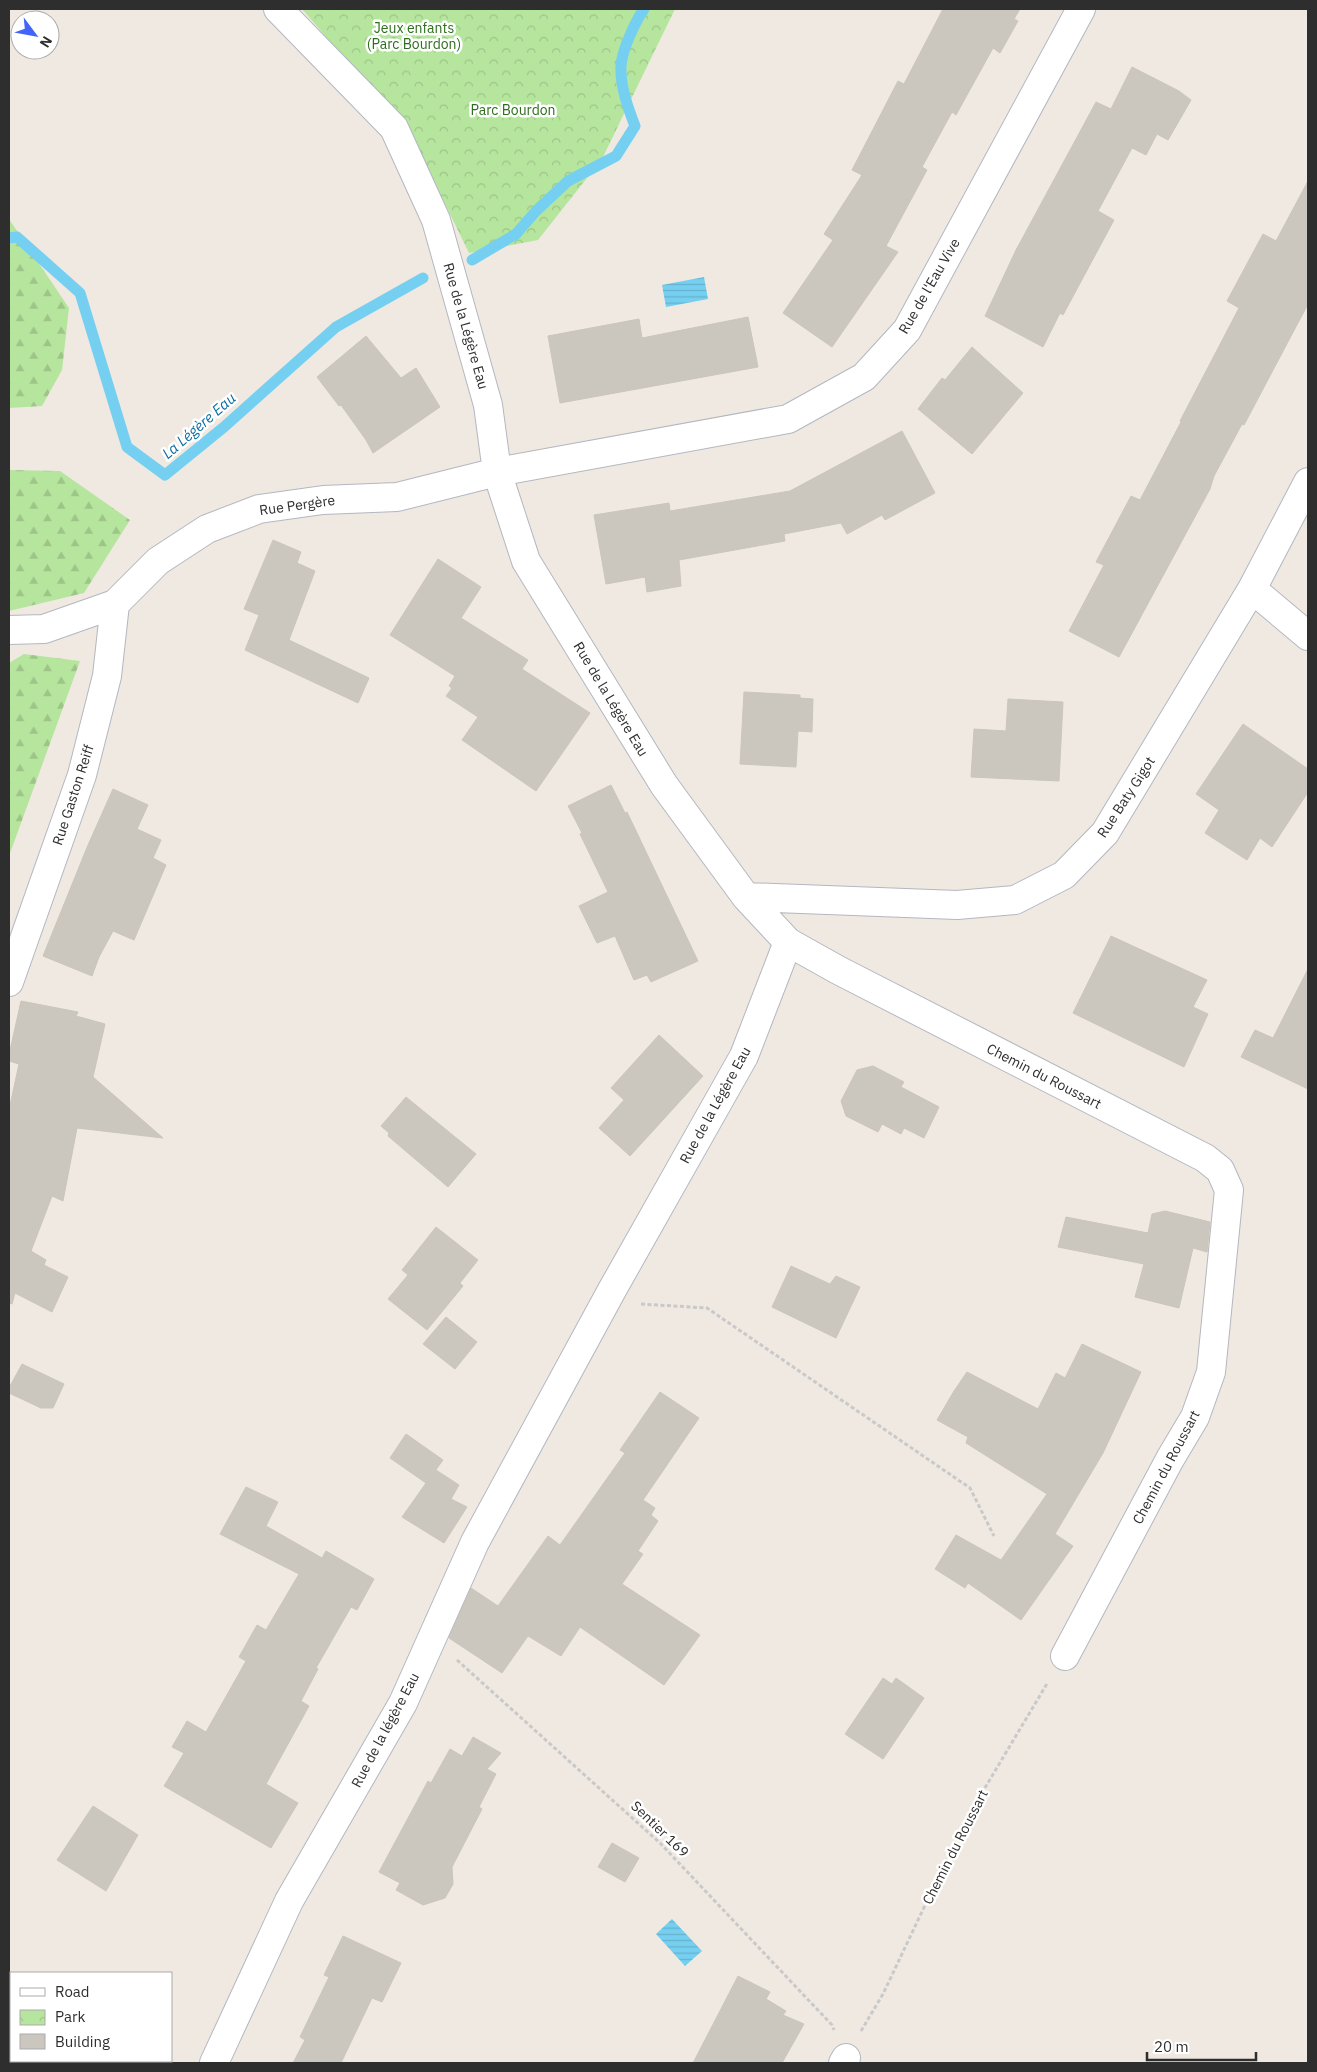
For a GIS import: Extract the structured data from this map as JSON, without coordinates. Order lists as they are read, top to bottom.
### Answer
{
  "streets": {
    "street": [
      "Rue de l'Eau Vive",
      "Rue de la Légère Eau",
      "Rue Pergère",
      "Rue Gaston Reiff",
      "Rue Baty Gigot",
      "Chemin du Roussart",
      "Rue de la légère Eau"
    ],
    "path": ["Sentier 169"]
  },
  "crossings": [
    ["Rue de l'Eau Vive", "Rue de la Légère Eau"],
    ["Rue de l'Eau Vive", "Rue Pergère"],
    ["Rue de la Légère Eau", "Rue Pergère"],
    ["Rue de la Légère Eau", "Rue Baty Gigot"],
    ["Rue de la Légère Eau", "Chemin du Roussart"],
    ["Rue de la Légère Eau", "Rue de la légère Eau"],
    ["Rue Pergère", "Rue Gaston Reiff"],
    ["Chemin du Roussart", "Sentier 169"],
    ["Rue de la légère Eau", "Sentier 169"]
  ],
  "water": ["La Légère Eau"],
  "parks": ["Jeux enfants (Parc Bourdon)", "Parc Bourdon"],
  "legend": ["Road", "Park", "Building"],
  "scale_bar": "20 m",
  "north": "bottom right"
}
